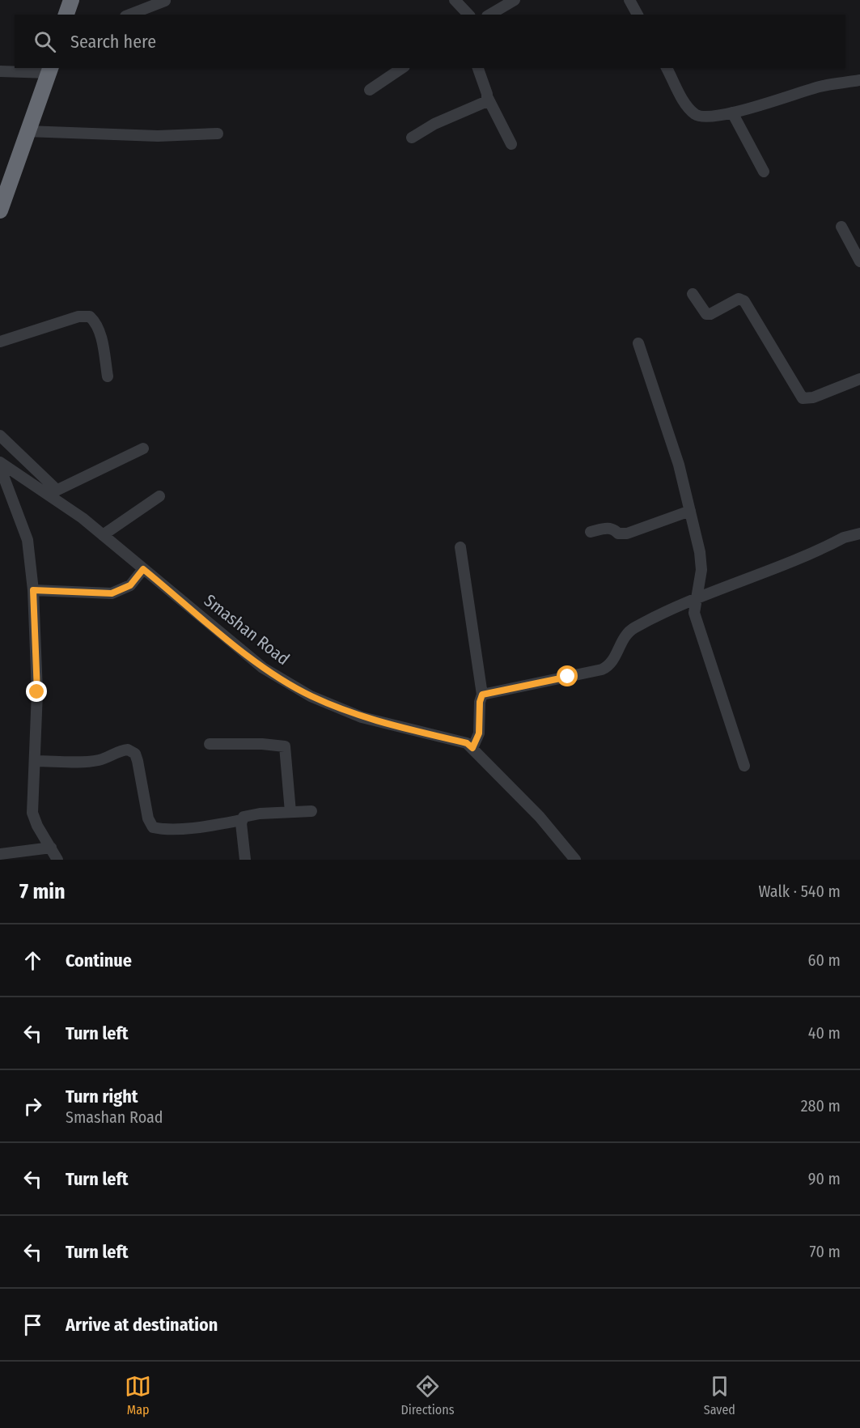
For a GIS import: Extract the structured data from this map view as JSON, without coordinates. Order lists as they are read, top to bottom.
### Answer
{
  "streets": {
    "street": ["Smashan Road"]
  },
  "page": {
    "search": "Search here",
    "heading": ["7 min", "Walk · 540 m"],
    "list": [
      ["Continue", "60 m"],
      ["Turn left", "40 m"],
      ["Turn right", "Smashan Road", "280 m"],
      ["Turn left", "90 m"],
      ["Turn left", "70 m"],
      "Arrive at destination"
    ],
    "nav": ["Map", "Directions", "Saved"]
  }
}
